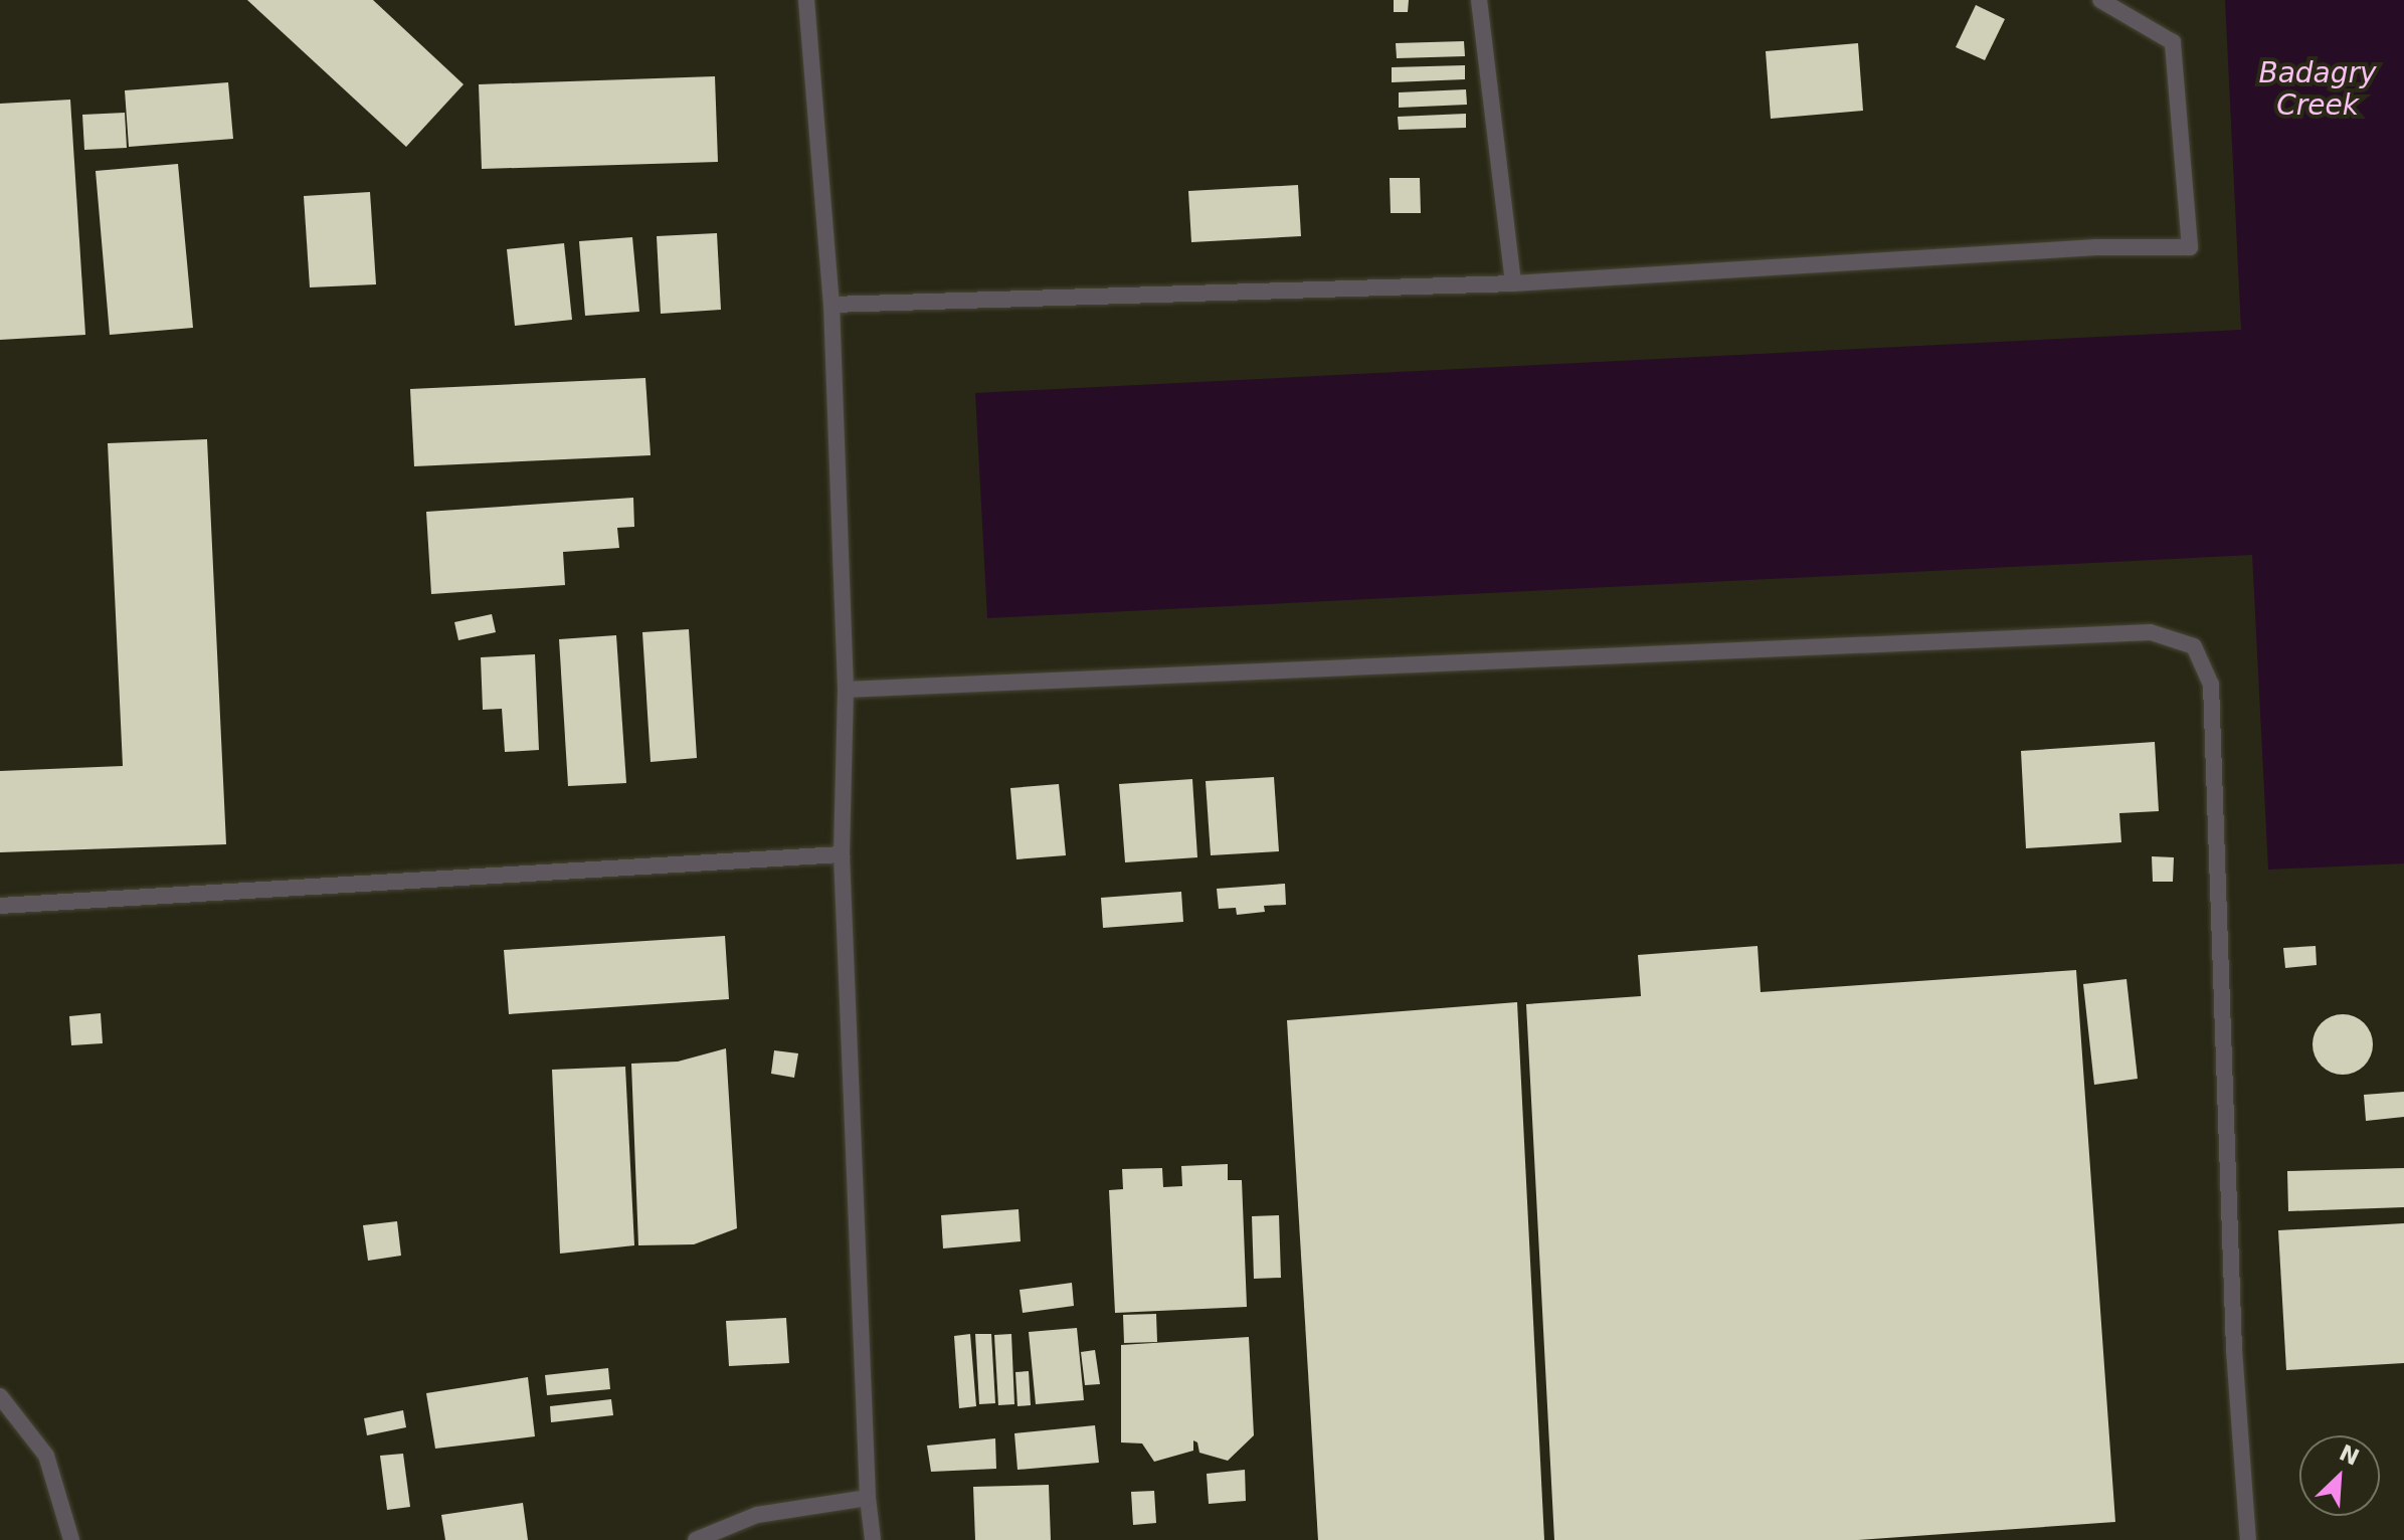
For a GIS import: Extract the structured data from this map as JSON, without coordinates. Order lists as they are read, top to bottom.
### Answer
{
  "water": ["Badagry Creek"],
  "north": "top right"
}
